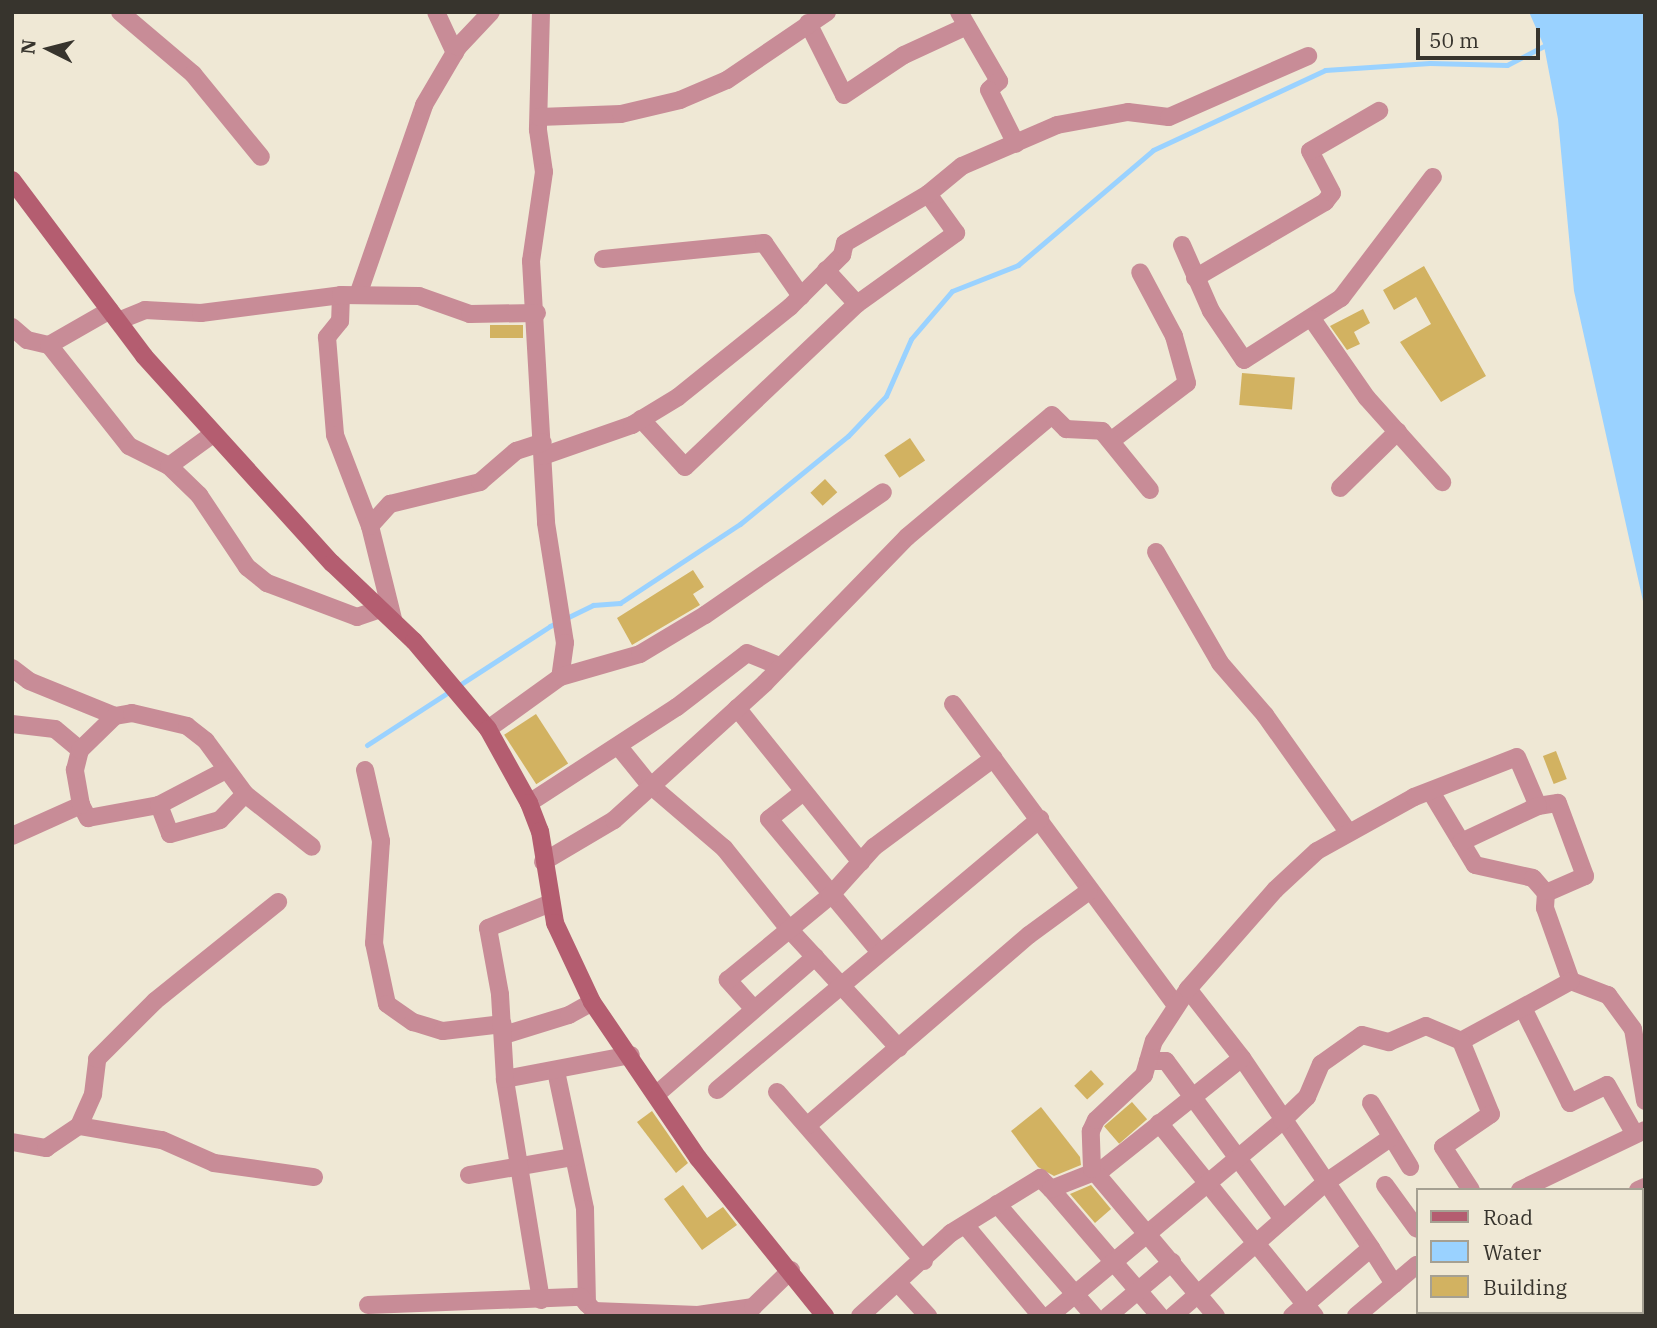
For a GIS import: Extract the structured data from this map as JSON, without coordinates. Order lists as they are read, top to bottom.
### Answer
{
  "legend": ["Road", "Water", "Building"],
  "scale_bar": "50 m",
  "north": "left"
}
